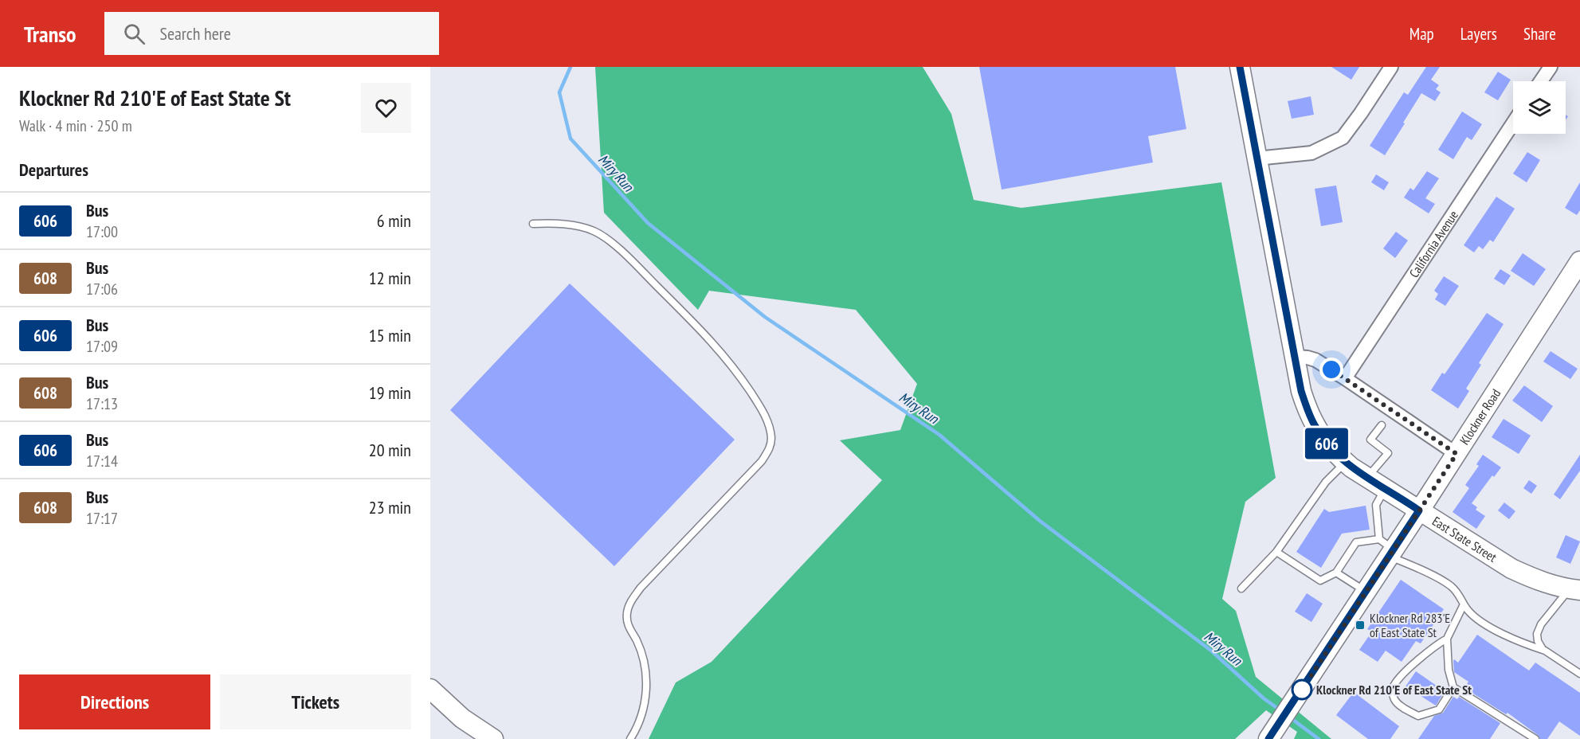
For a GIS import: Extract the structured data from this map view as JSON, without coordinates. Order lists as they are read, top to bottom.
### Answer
{
  "streets": {
    "street": ["California Avenue", "Klockner Road", "East State Street"]
  },
  "crossings": [
    ["Klockner Road", "East State Street"]
  ],
  "water": ["Miry Run"],
  "places": {
    "transit": ["Klockner Rd 283'E of East State St"],
    "other": ["Klockner Rd 210'E of East State St"]
  },
  "lines": ["bus line 606"],
  "page": {
    "header": "Transo",
    "search": "Search here",
    "nav": ["Map", "Layers", "Share"],
    "heading": [
      ["Klockner Rd 210'E of East State St", "Walk · 4 min · 250 m"],
      "Departures"
    ],
    "on_map": "606",
    "list": [
      {
        "mark": "606",
        "name": "Bus",
        "note": "17:00",
        "value": "6 min"
      },
      {
        "mark": "608",
        "name": "Bus",
        "note": "17:06",
        "value": "12 min"
      },
      {
        "mark": "606",
        "name": "Bus",
        "note": "17:09",
        "value": "15 min"
      },
      {
        "mark": "608",
        "name": "Bus",
        "note": "17:13",
        "value": "19 min"
      },
      {
        "mark": "606",
        "name": "Bus",
        "note": "17:14",
        "value": "20 min"
      },
      {
        "mark": "608",
        "name": "Bus",
        "note": "17:17",
        "value": "23 min"
      }
    ],
    "buttons": ["Directions", "Tickets"]
  }
}
